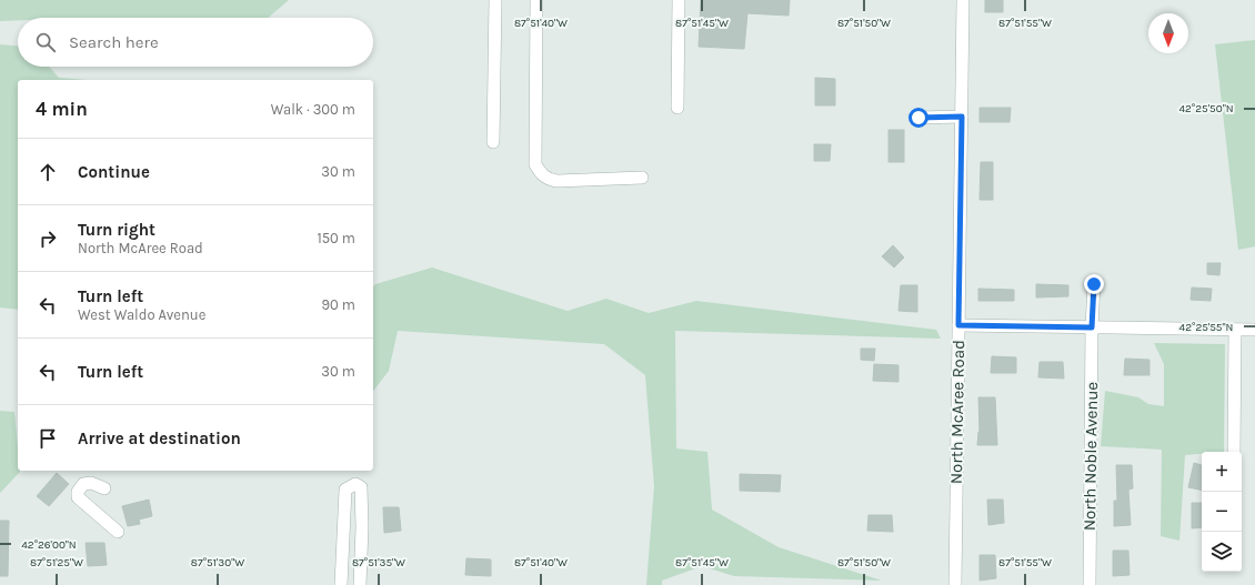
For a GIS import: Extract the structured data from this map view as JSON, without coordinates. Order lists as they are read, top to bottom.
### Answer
{
  "streets": {
    "street": ["North McAree Road", "North Noble Avenue"]
  },
  "north": "bottom",
  "page": {
    "search": "Search here",
    "heading": ["4 min", "Walk · 300 m"],
    "list": [
      ["Continue", "30 m"],
      ["Turn right", "North McAree Road", "150 m"],
      ["Turn left", "West Waldo Avenue", "90 m"],
      ["Turn left", "30 m"],
      "Arrive at destination"
    ],
    "map_buttons": ["+", "−"]
  },
  "coordinates": [
    "87°51'40\"W",
    "87°51'45\"W",
    "87°51'50\"W",
    "87°51'55\"W",
    "42°25'50\"N",
    "42°25'55\"N",
    "42°26'00\"N",
    "87°51'25\"W",
    "87°51'30\"W",
    "87°51'35\"W"
  ]
}
